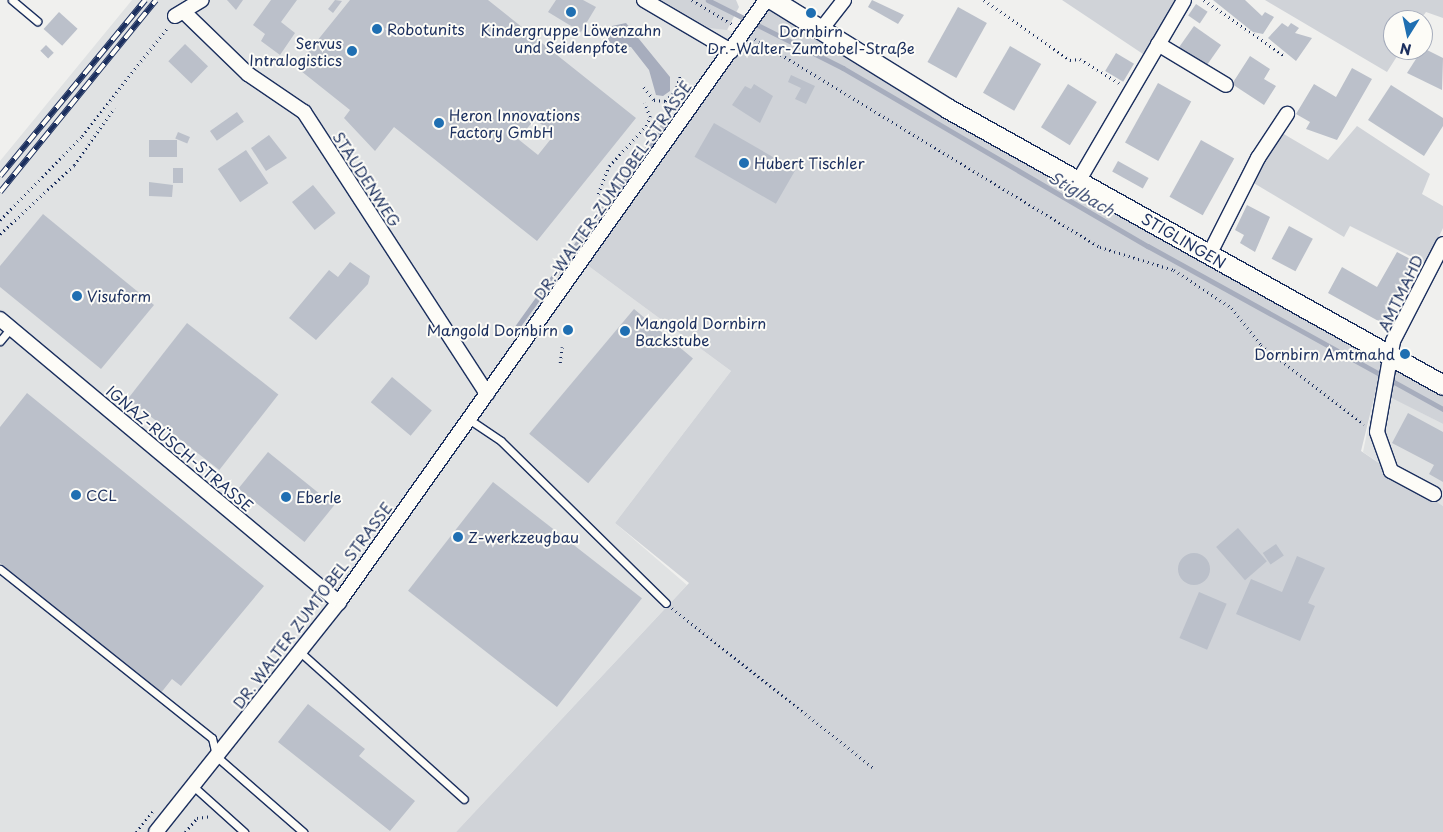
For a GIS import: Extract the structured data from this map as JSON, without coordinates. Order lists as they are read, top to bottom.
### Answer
{
  "streets": {
    "main road": ["STIGLINGEN"],
    "street": [
      "STAUDENWEG",
      "DR.-WALTER-ZUMTOBEL-STRASSE",
      "AMTMAHD",
      "IGNAZ-RÜSCH-STRASSE",
      "DR. WALTER ZUMTOBEL STRASSE"
    ]
  },
  "crossings": [
    ["STAUDENWEG", "DR.-WALTER-ZUMTOBEL-STRASSE"],
    ["STAUDENWEG", "DR. WALTER ZUMTOBEL STRASSE"],
    ["DR.-WALTER-ZUMTOBEL-STRASSE", "DR. WALTER ZUMTOBEL STRASSE"],
    ["STIGLINGEN", "AMTMAHD"],
    ["IGNAZ-RÜSCH-STRASSE", "DR. WALTER ZUMTOBEL STRASSE"]
  ],
  "water": ["Stiglbach"],
  "places": [
    "Kindergruppe Löwenzahn und Seidenpfote",
    "Dornbirn Dr.-Walter-Zumtobel-Straße",
    "Robotunits",
    "Servus Intralogistics",
    "Heron Innovations Factory GmbH",
    "Hubert Tischler",
    "Visuform",
    "Mangold Dornbirn",
    "Mangold Dornbirn Backstube",
    "Dornbirn Amtmahd",
    "CCL",
    "Eberle",
    "Z-werkzeugbau"
  ],
  "north": "bottom"
}
